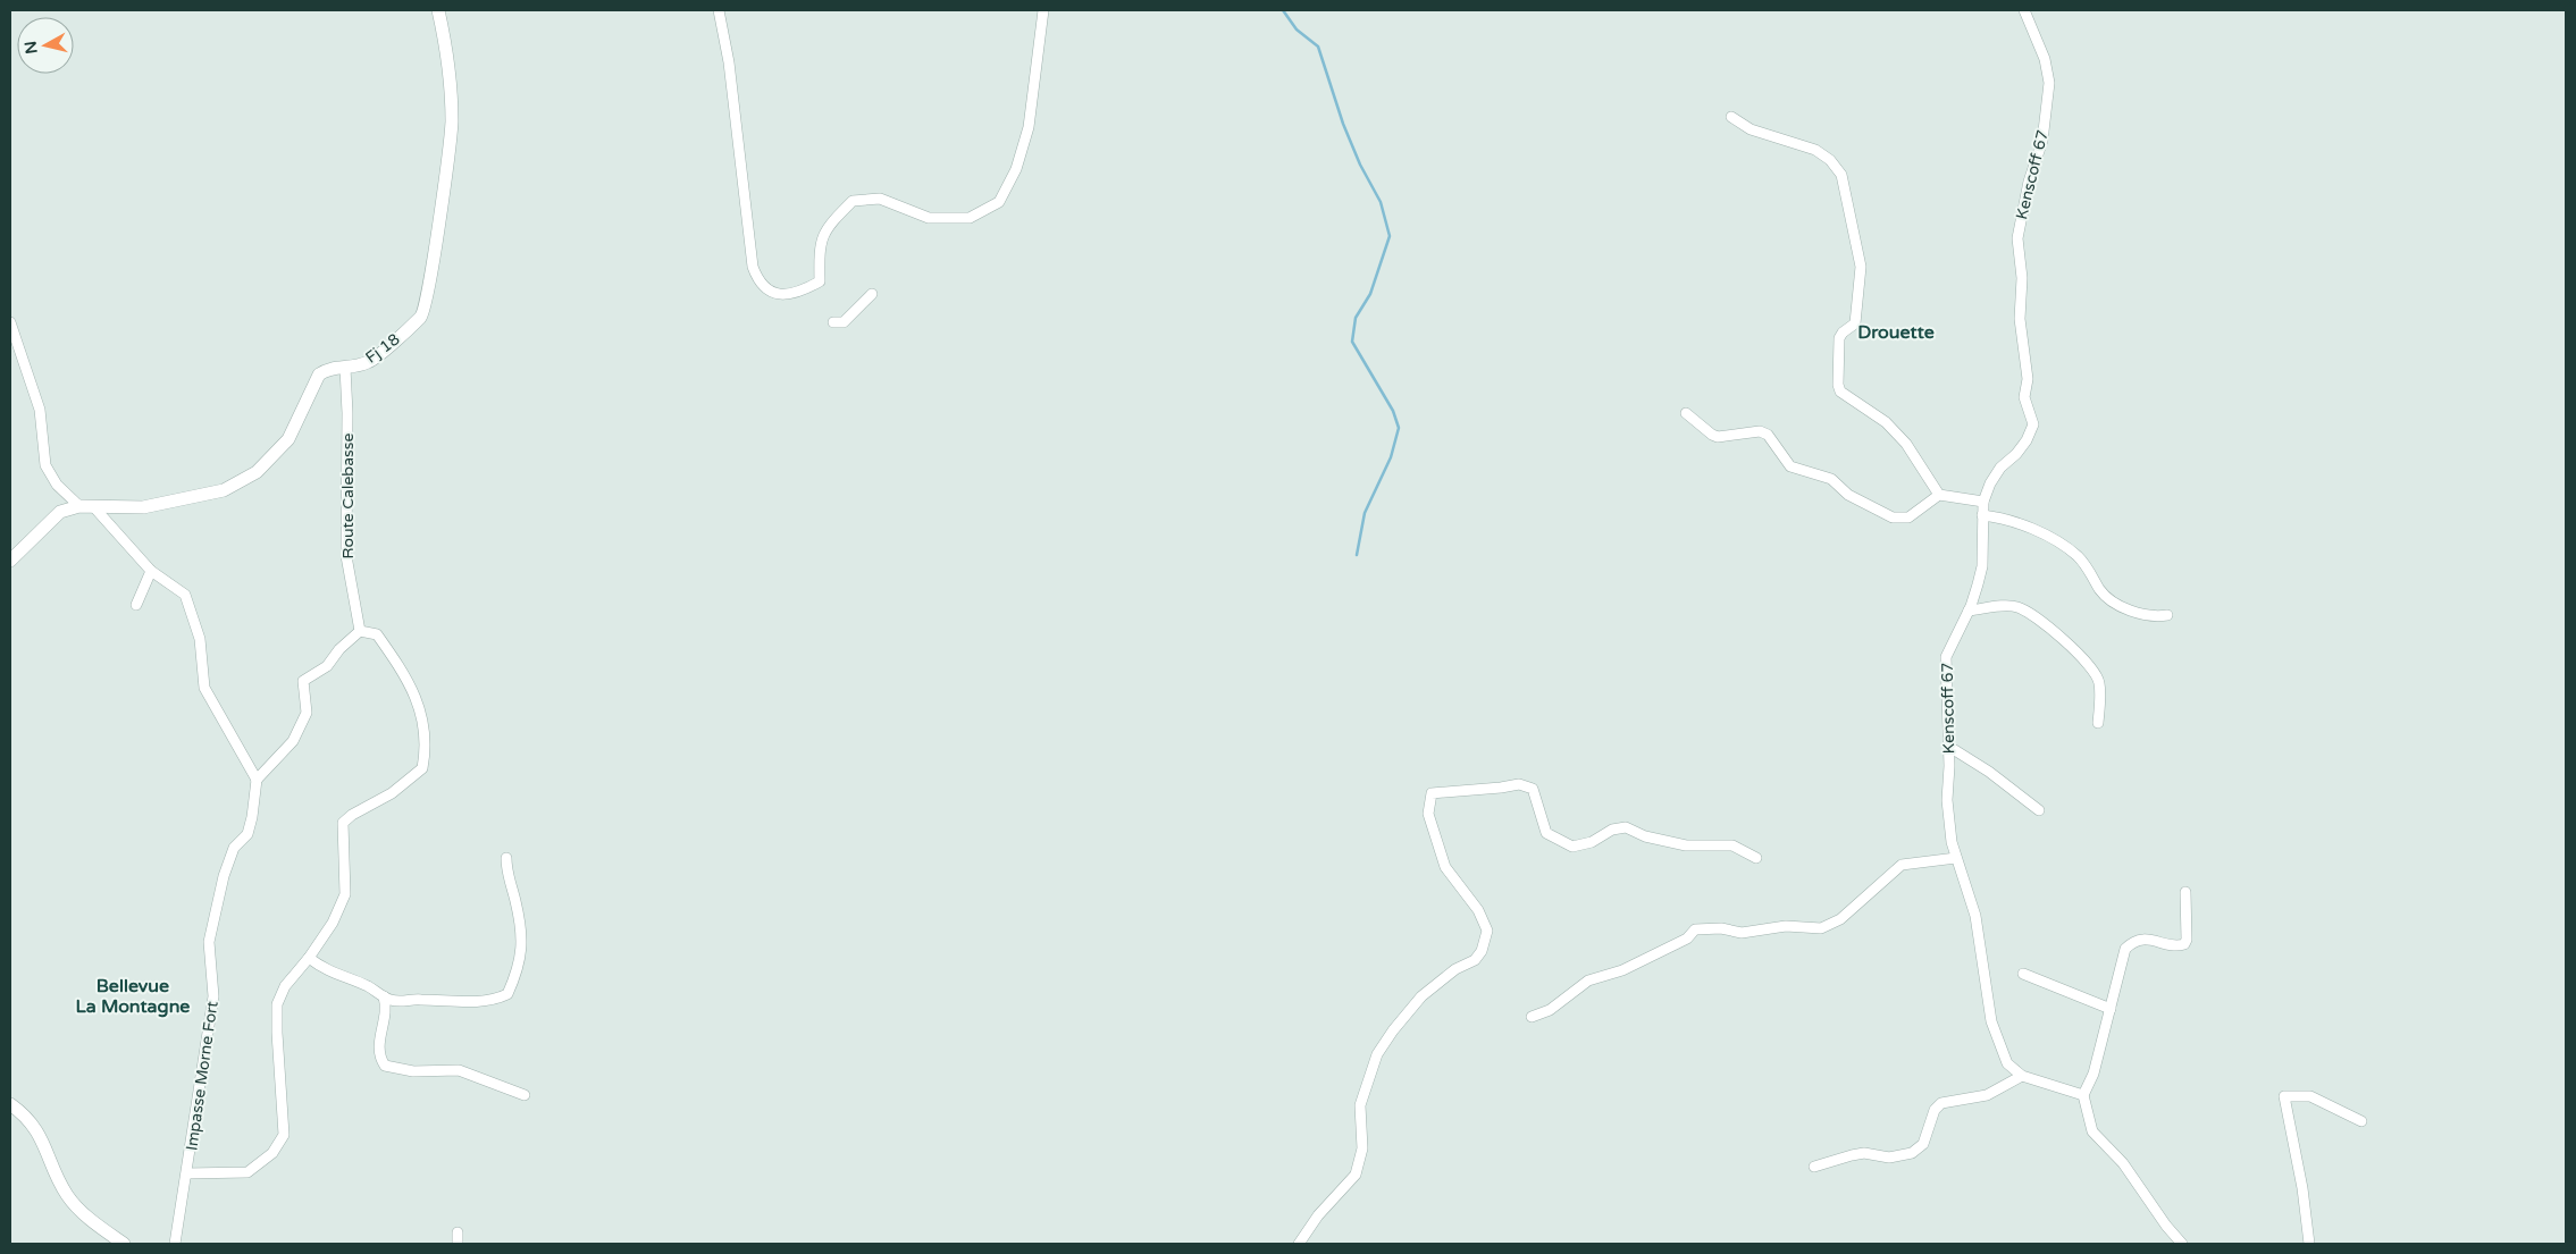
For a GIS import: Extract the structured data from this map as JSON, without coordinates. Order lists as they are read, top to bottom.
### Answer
{
  "streets": {
    "street": [
      "Kenscoff 67",
      "Fj 18",
      "Route Calebasse",
      "Impasse Morne Fort"
    ]
  },
  "crossings": [
    ["Fj 18", "Route Calebasse"]
  ],
  "districts": ["Drouette", "Bellevue La Montagne"],
  "north": "left"
}
